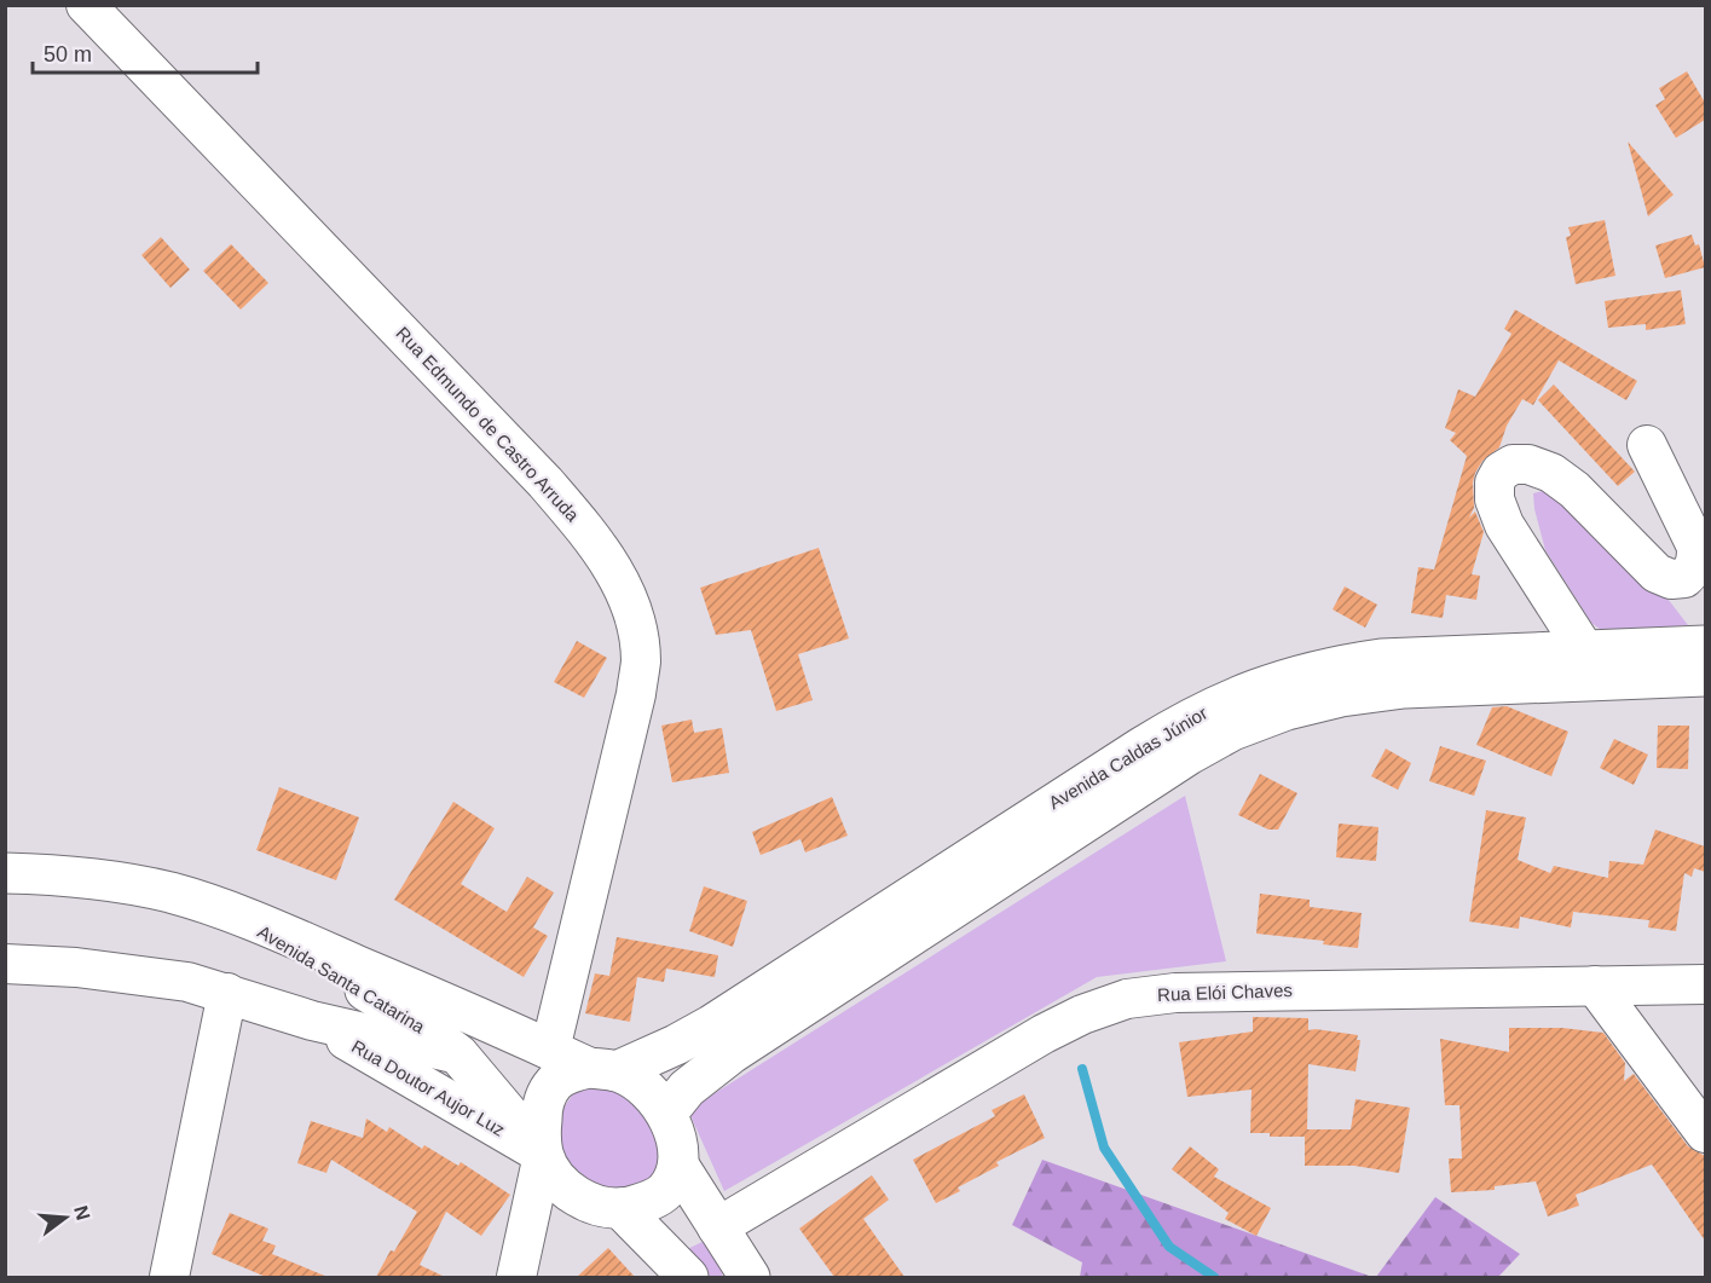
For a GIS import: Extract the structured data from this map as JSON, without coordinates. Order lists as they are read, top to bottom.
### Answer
{
  "streets": {
    "main road": ["Avenida Caldas Júnior", "Avenida Santa Catarina"],
    "street": ["Rua Edmundo de Castro Arruda", "Rua Elói Chaves", "Rua Doutor Aujor Luz"]
  },
  "crossings": [
    ["Rua Edmundo de Castro Arruda", "Avenida Caldas Júnior"],
    ["Rua Edmundo de Castro Arruda", "Avenida Santa Catarina"],
    ["Rua Edmundo de Castro Arruda", "Rua Doutor Aujor Luz"],
    ["Avenida Caldas Júnior", "Avenida Santa Catarina"],
    ["Avenida Caldas Júnior", "Rua Doutor Aujor Luz"],
    ["Avenida Santa Catarina", "Rua Doutor Aujor Luz"]
  ],
  "scale_bar": "50 m",
  "north": "right"
}
